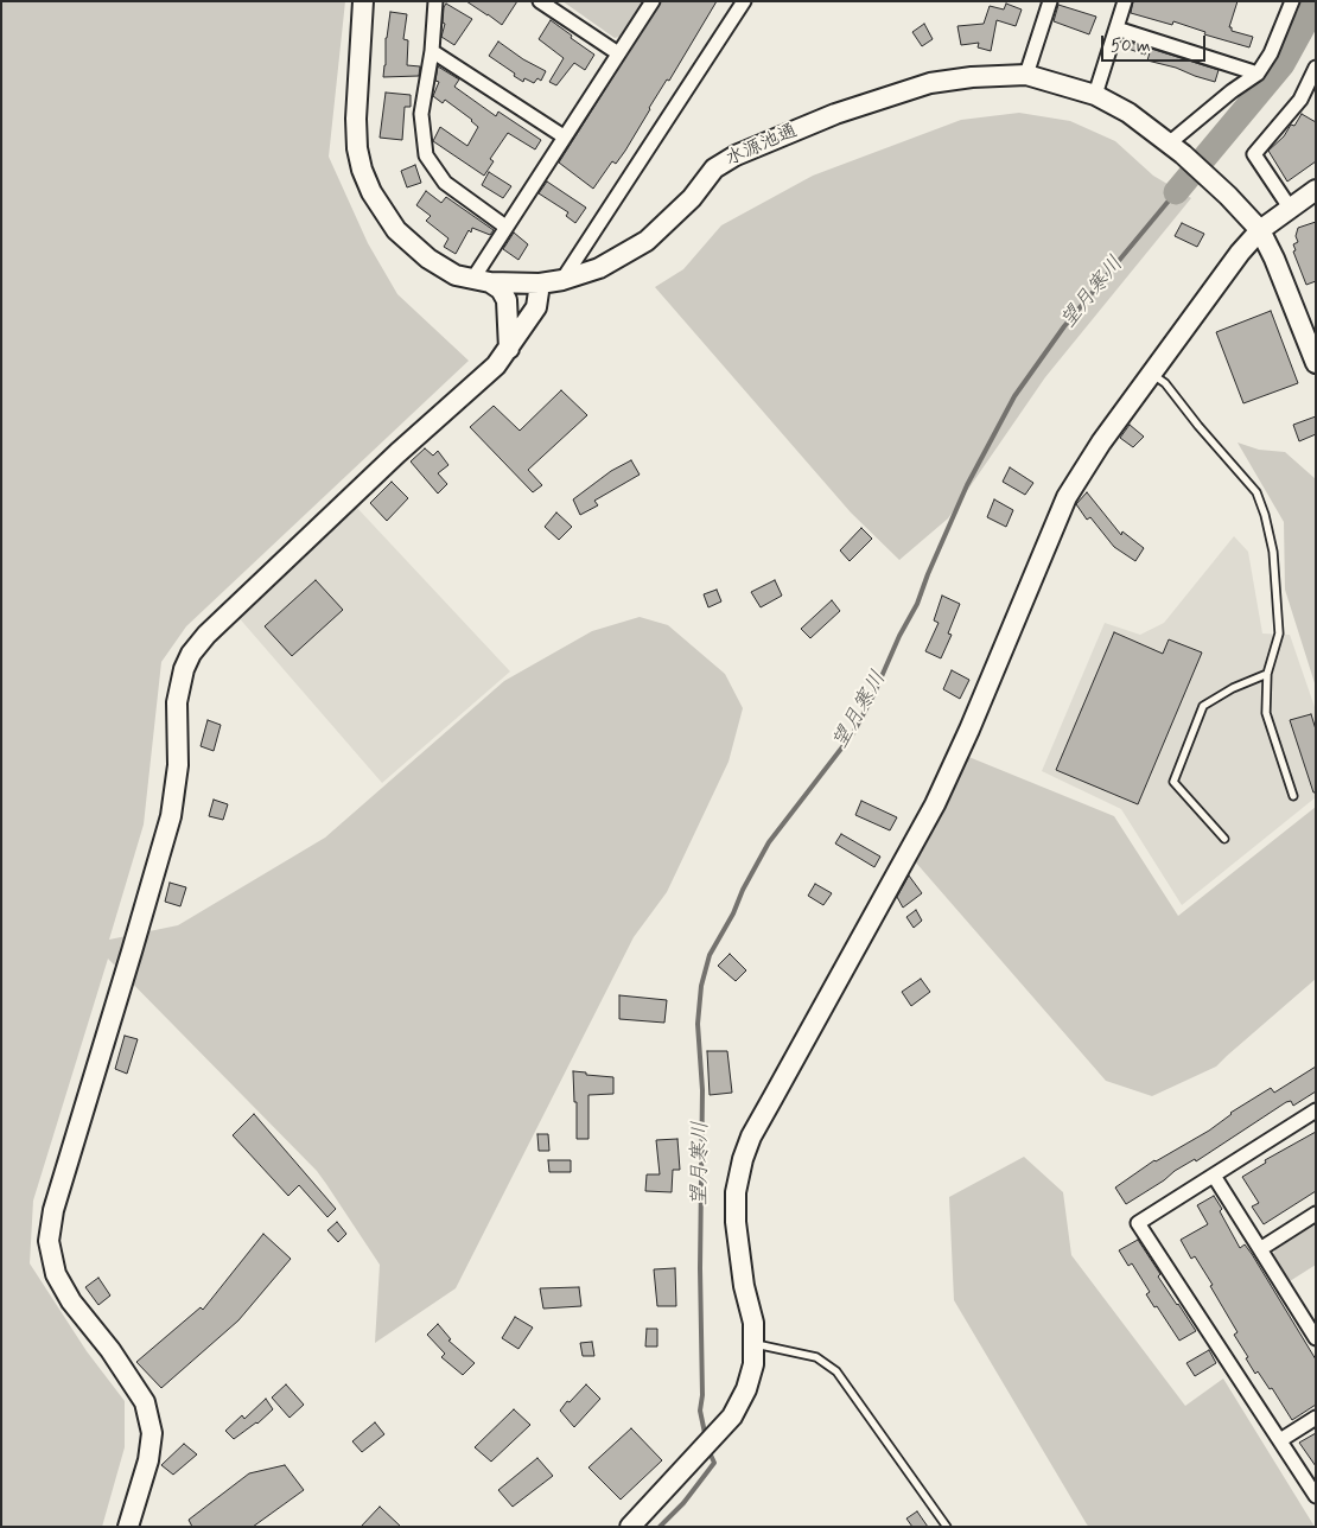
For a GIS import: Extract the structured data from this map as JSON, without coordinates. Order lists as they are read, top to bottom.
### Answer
{
  "streets": {
    "street": ["水源池通"]
  },
  "water": ["望月寒川"],
  "scale_bar": "50 m"
}
